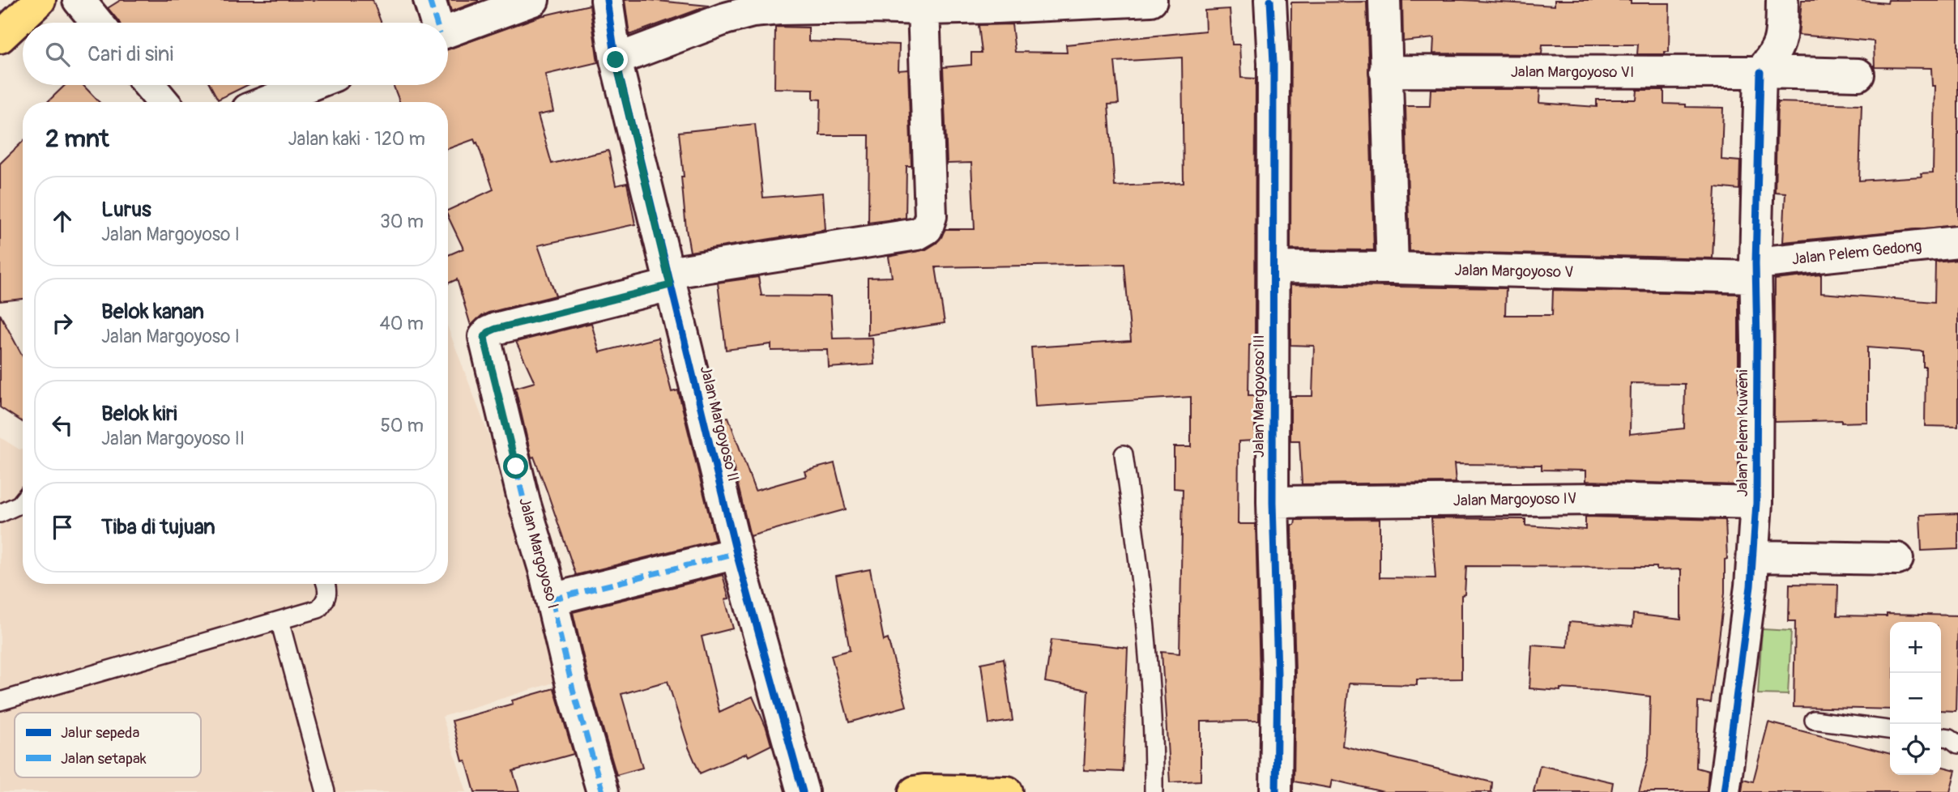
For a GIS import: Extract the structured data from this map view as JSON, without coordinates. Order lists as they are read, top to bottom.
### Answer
{
  "streets": {
    "street": [
      "Jalan Margoyoso VI",
      "Jalan Pelem Gedong",
      "Jalan Margoyoso V",
      "Jalan Margoyoso III",
      "Jalan Margoyoso II",
      "Jalan Pelem Kuweni",
      "Jalan Margoyoso IV",
      "Jalan Margoyoso I"
    ]
  },
  "crossings": [
    ["Jalan Margoyoso VI", "Jalan Pelem Kuweni"],
    ["Jalan Pelem Gedong", "Jalan Margoyoso V"],
    ["Jalan Pelem Gedong", "Jalan Pelem Kuweni"],
    ["Jalan Margoyoso V", "Jalan Margoyoso III"],
    ["Jalan Margoyoso V", "Jalan Pelem Kuweni"],
    ["Jalan Margoyoso III", "Jalan Margoyoso IV"],
    ["Jalan Margoyoso II", "Jalan Margoyoso I"],
    ["Jalan Pelem Kuweni", "Jalan Margoyoso IV"]
  ],
  "legend": ["Jalur sepeda", "Jalan setapak"],
  "page": {
    "search": "Cari di sini",
    "heading": ["2 mnt", "Jalan kaki · 120 m"],
    "list": [
      ["Lurus", "Jalan Margoyoso I", "30 m"],
      ["Belok kanan", "Jalan Margoyoso I", "40 m"],
      ["Belok kiri", "Jalan Margoyoso II", "50 m"],
      "Tiba di tujuan"
    ],
    "map_buttons": ["+", "−"]
  }
}
